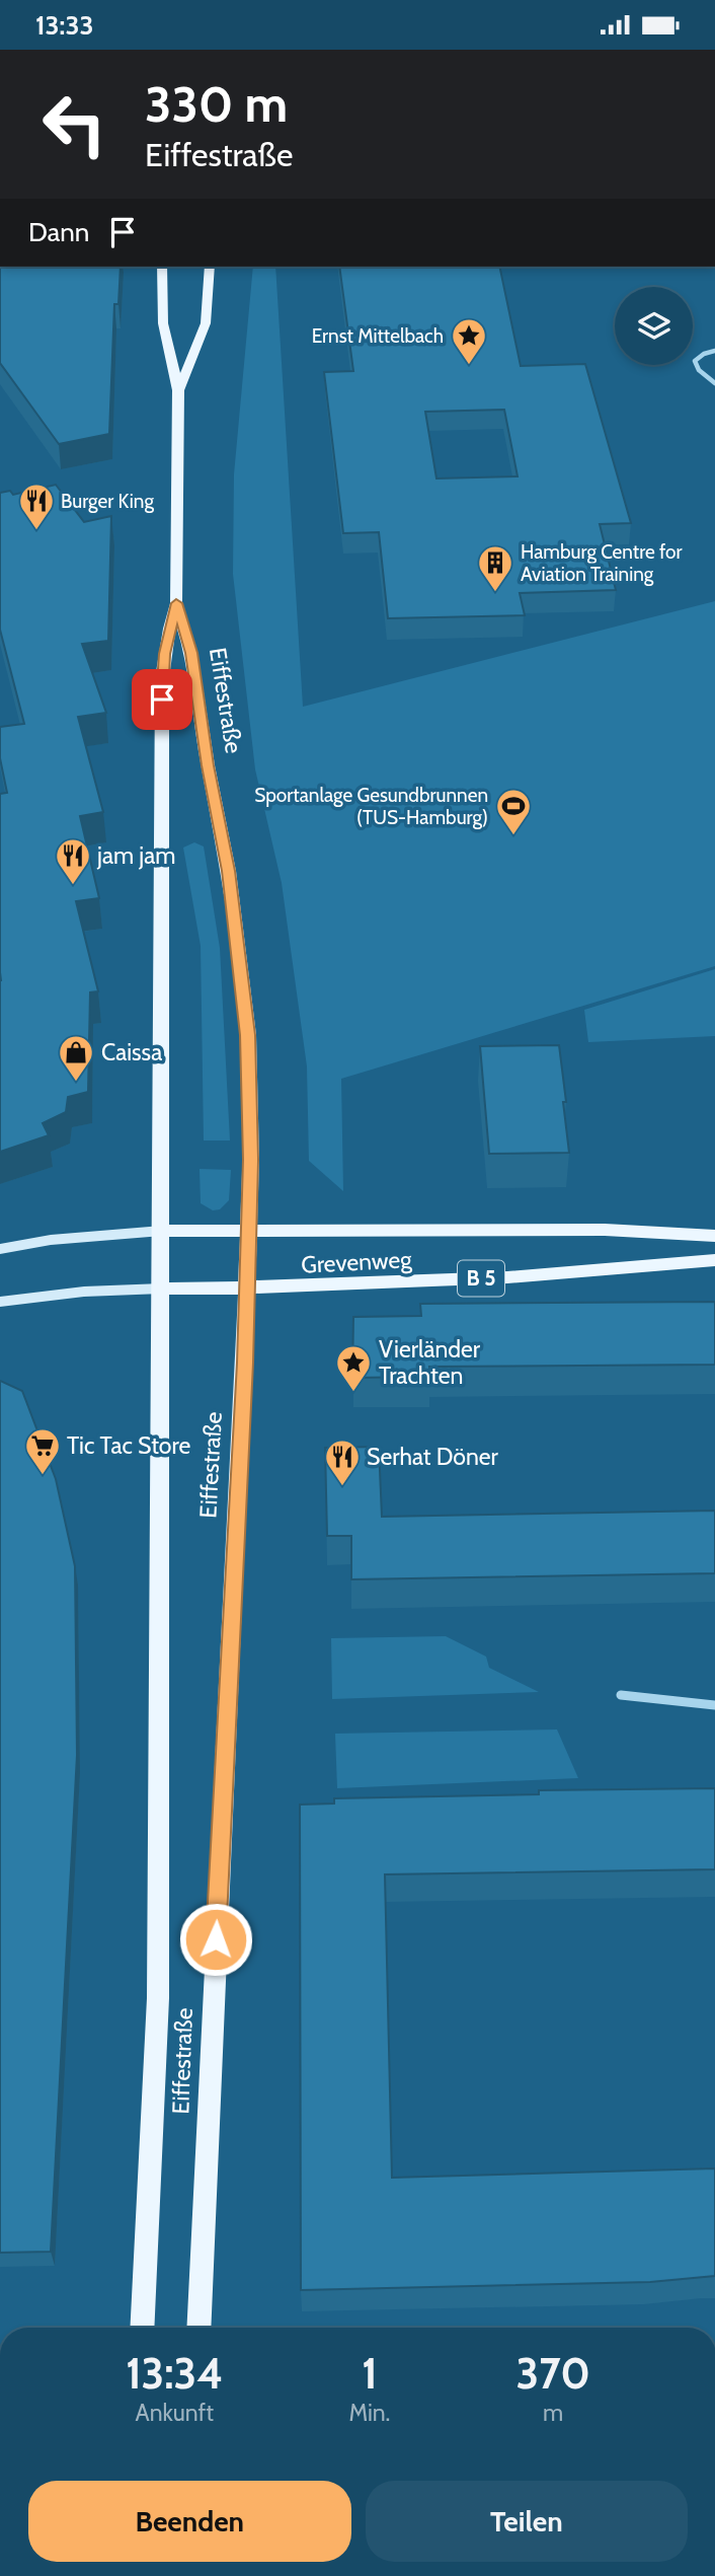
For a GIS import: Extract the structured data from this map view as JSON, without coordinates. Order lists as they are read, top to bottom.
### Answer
{
  "streets": {
    "main road": ["Eiffestraße", "Grevenweg", "B 5"]
  },
  "crossings": [
    ["Eiffestraße", "Grevenweg"]
  ],
  "places": {
    "place": ["Ernst Mittelbach", "Vierländer Trachten"],
    "restaurant": ["Burger King", "jam jam", "Serhat Döner"],
    "building": ["Hamburg Centre for Aviation Training"],
    "sports": ["Sportanlage Gesundbrunnen (TUS-Hamburg)"],
    "shop": ["Caissa"],
    "supermarket": ["Tic Tac Store"]
  },
  "page": {
    "status": "13:33",
    "turn": ["330 m", "Eiffestraße"],
    "then": "Dann",
    "eta": [
      "13:34",
      "Ankunft",
      "1",
      "Min.",
      "370",
      "m"
    ],
    "buttons": ["Beenden", "Teilen"]
  }
}
